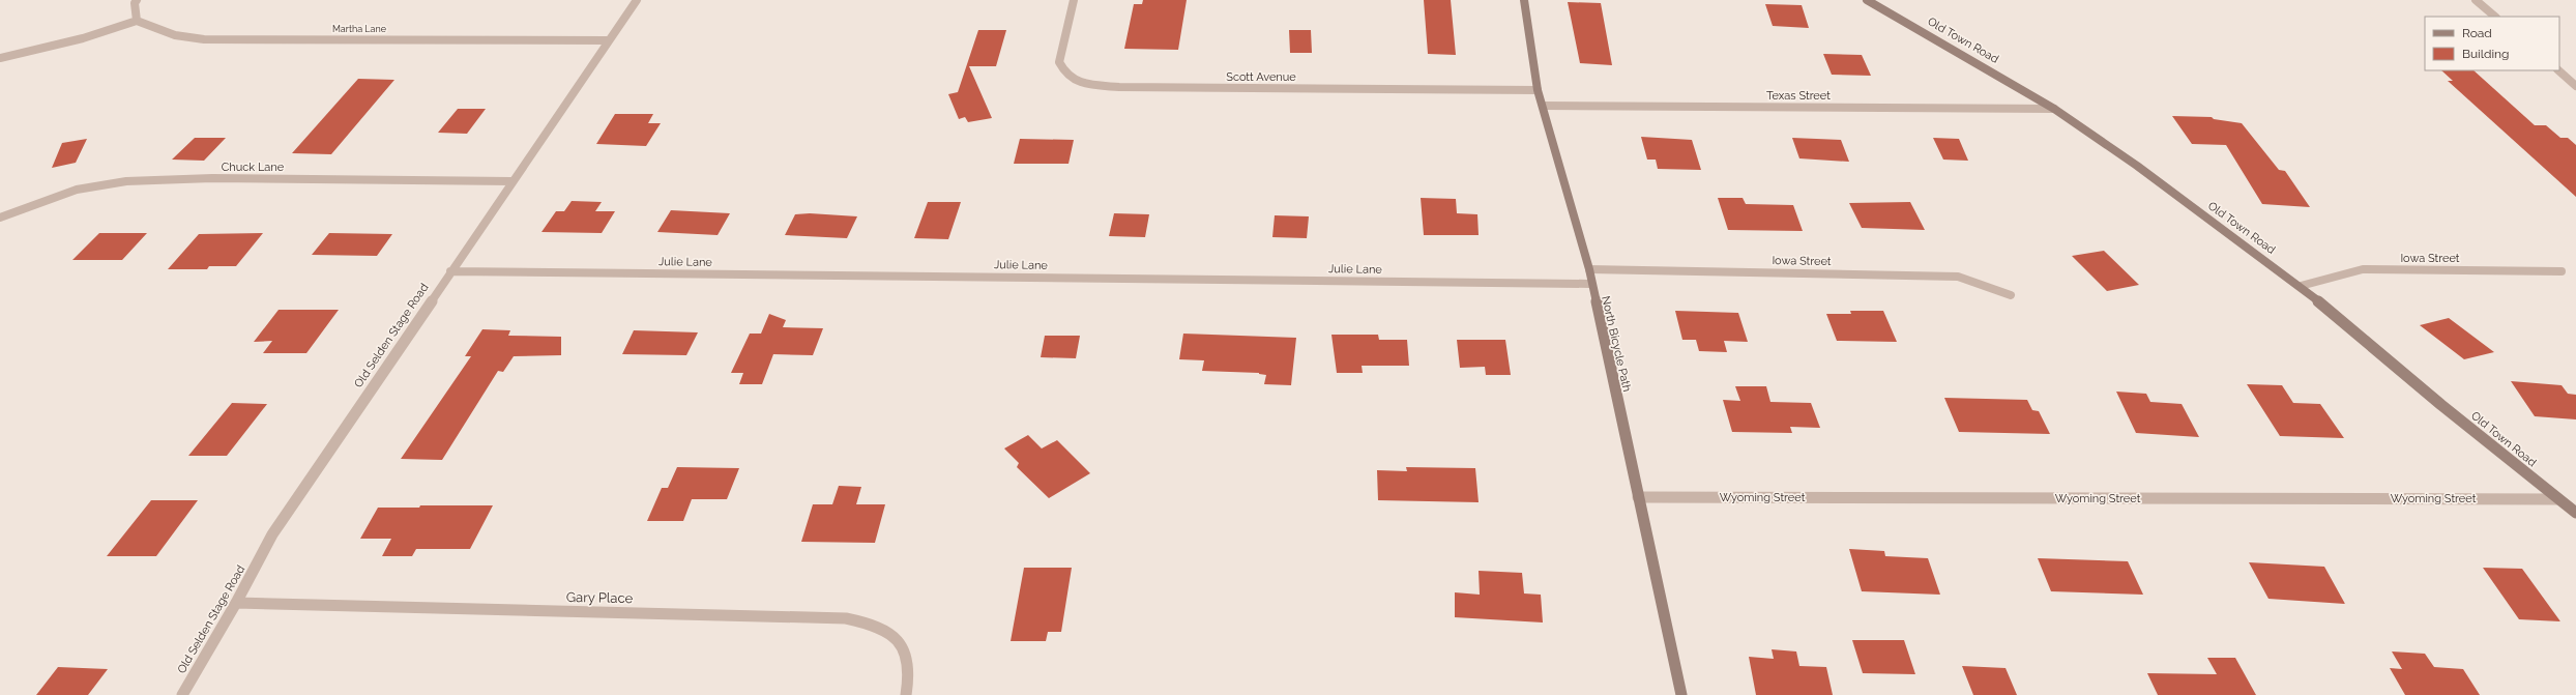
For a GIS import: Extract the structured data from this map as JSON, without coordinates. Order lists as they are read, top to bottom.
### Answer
{
  "streets": {
    "street": [
      "Martha Lane",
      "Old Town Road",
      "Scott Avenue",
      "Texas Street",
      "Chuck Lane",
      "Iowa Street",
      "Julie Lane",
      "Old Selden Stage Road",
      "North Bicycle Path",
      "Wyoming Street",
      "Gary Place"
    ]
  },
  "crossings": [
    ["Martha Lane", "Old Selden Stage Road"],
    ["Old Town Road", "Texas Street"],
    ["Old Town Road", "Iowa Street"],
    ["Old Town Road", "Wyoming Street"],
    ["Scott Avenue", "North Bicycle Path"],
    ["Texas Street", "North Bicycle Path"],
    ["Chuck Lane", "Old Selden Stage Road"],
    ["Iowa Street", "North Bicycle Path"],
    ["Julie Lane", "Old Selden Stage Road"],
    ["Julie Lane", "North Bicycle Path"],
    ["Old Selden Stage Road", "Gary Place"],
    ["North Bicycle Path", "Wyoming Street"]
  ],
  "legend": ["Road", "Building"]
}
